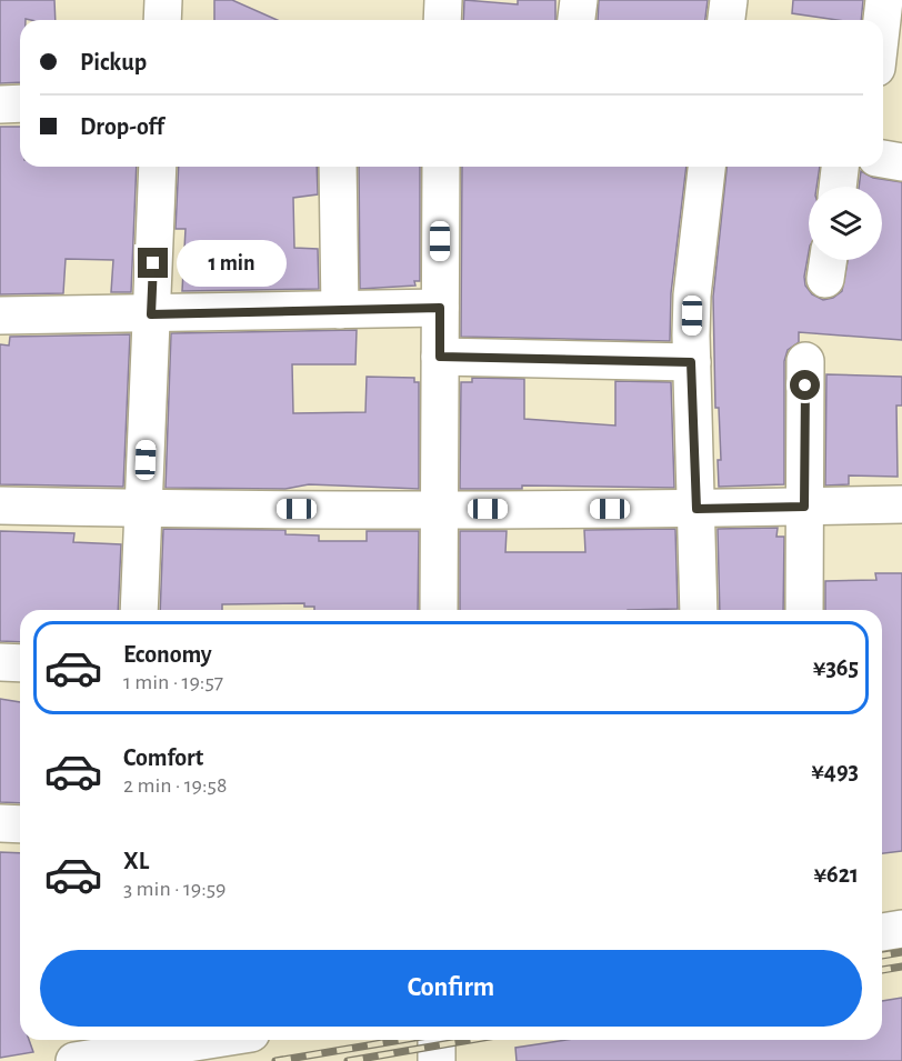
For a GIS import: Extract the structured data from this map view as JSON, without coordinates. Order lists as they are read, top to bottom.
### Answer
{
  "page": {
    "banner": ["Pickup", "Drop-off"],
    "bubble": "1 min",
    "list": [
      {
        "name": "Economy",
        "note": "1 min · 19:57",
        "value": "¥365"
      },
      {
        "name": "Comfort",
        "note": "2 min · 19:58",
        "value": "¥493"
      },
      {
        "name": "XL",
        "note": "3 min · 19:59",
        "value": "¥621"
      }
    ],
    "buttons": "Confirm"
  }
}
